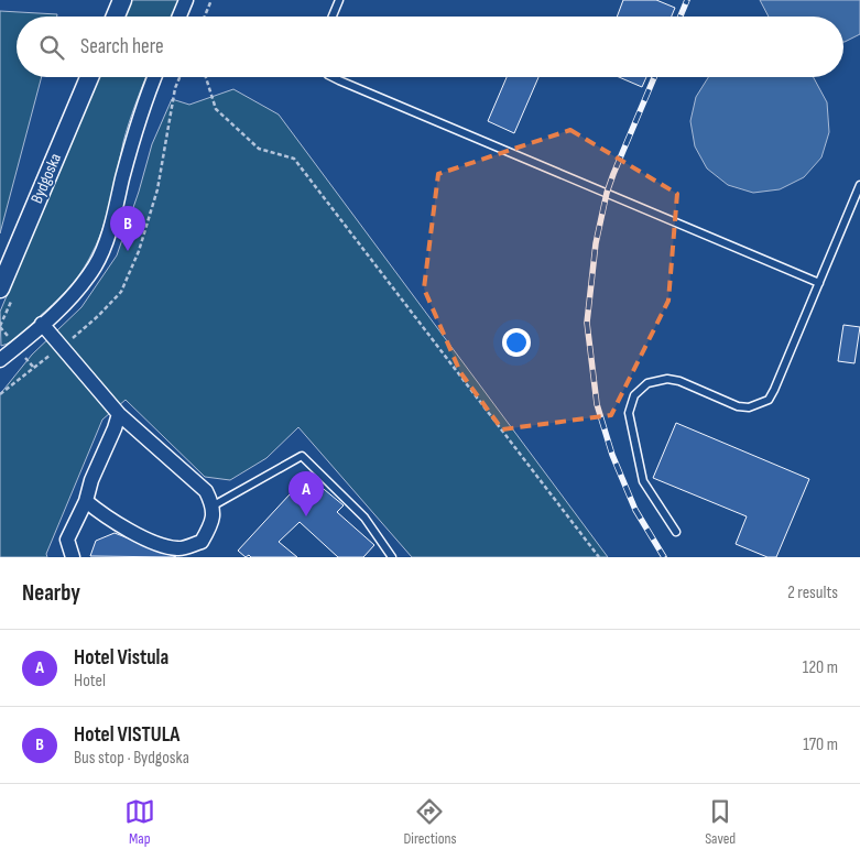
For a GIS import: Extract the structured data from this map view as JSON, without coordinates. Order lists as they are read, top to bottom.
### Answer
{
  "streets": {
    "street": ["Bydgoska"]
  },
  "page": {
    "search": "Search here",
    "pins": ["B", "A"],
    "heading": ["Nearby", "2 results"],
    "list": [
      {
        "mark": "A",
        "name": "Hotel Vistula",
        "note": "Hotel",
        "value": "120 m"
      },
      {
        "mark": "B",
        "name": "Hotel VISTULA",
        "note": "Bus stop · Bydgoska",
        "value": "170 m"
      }
    ],
    "nav": ["Map", "Directions", "Saved"]
  }
}
